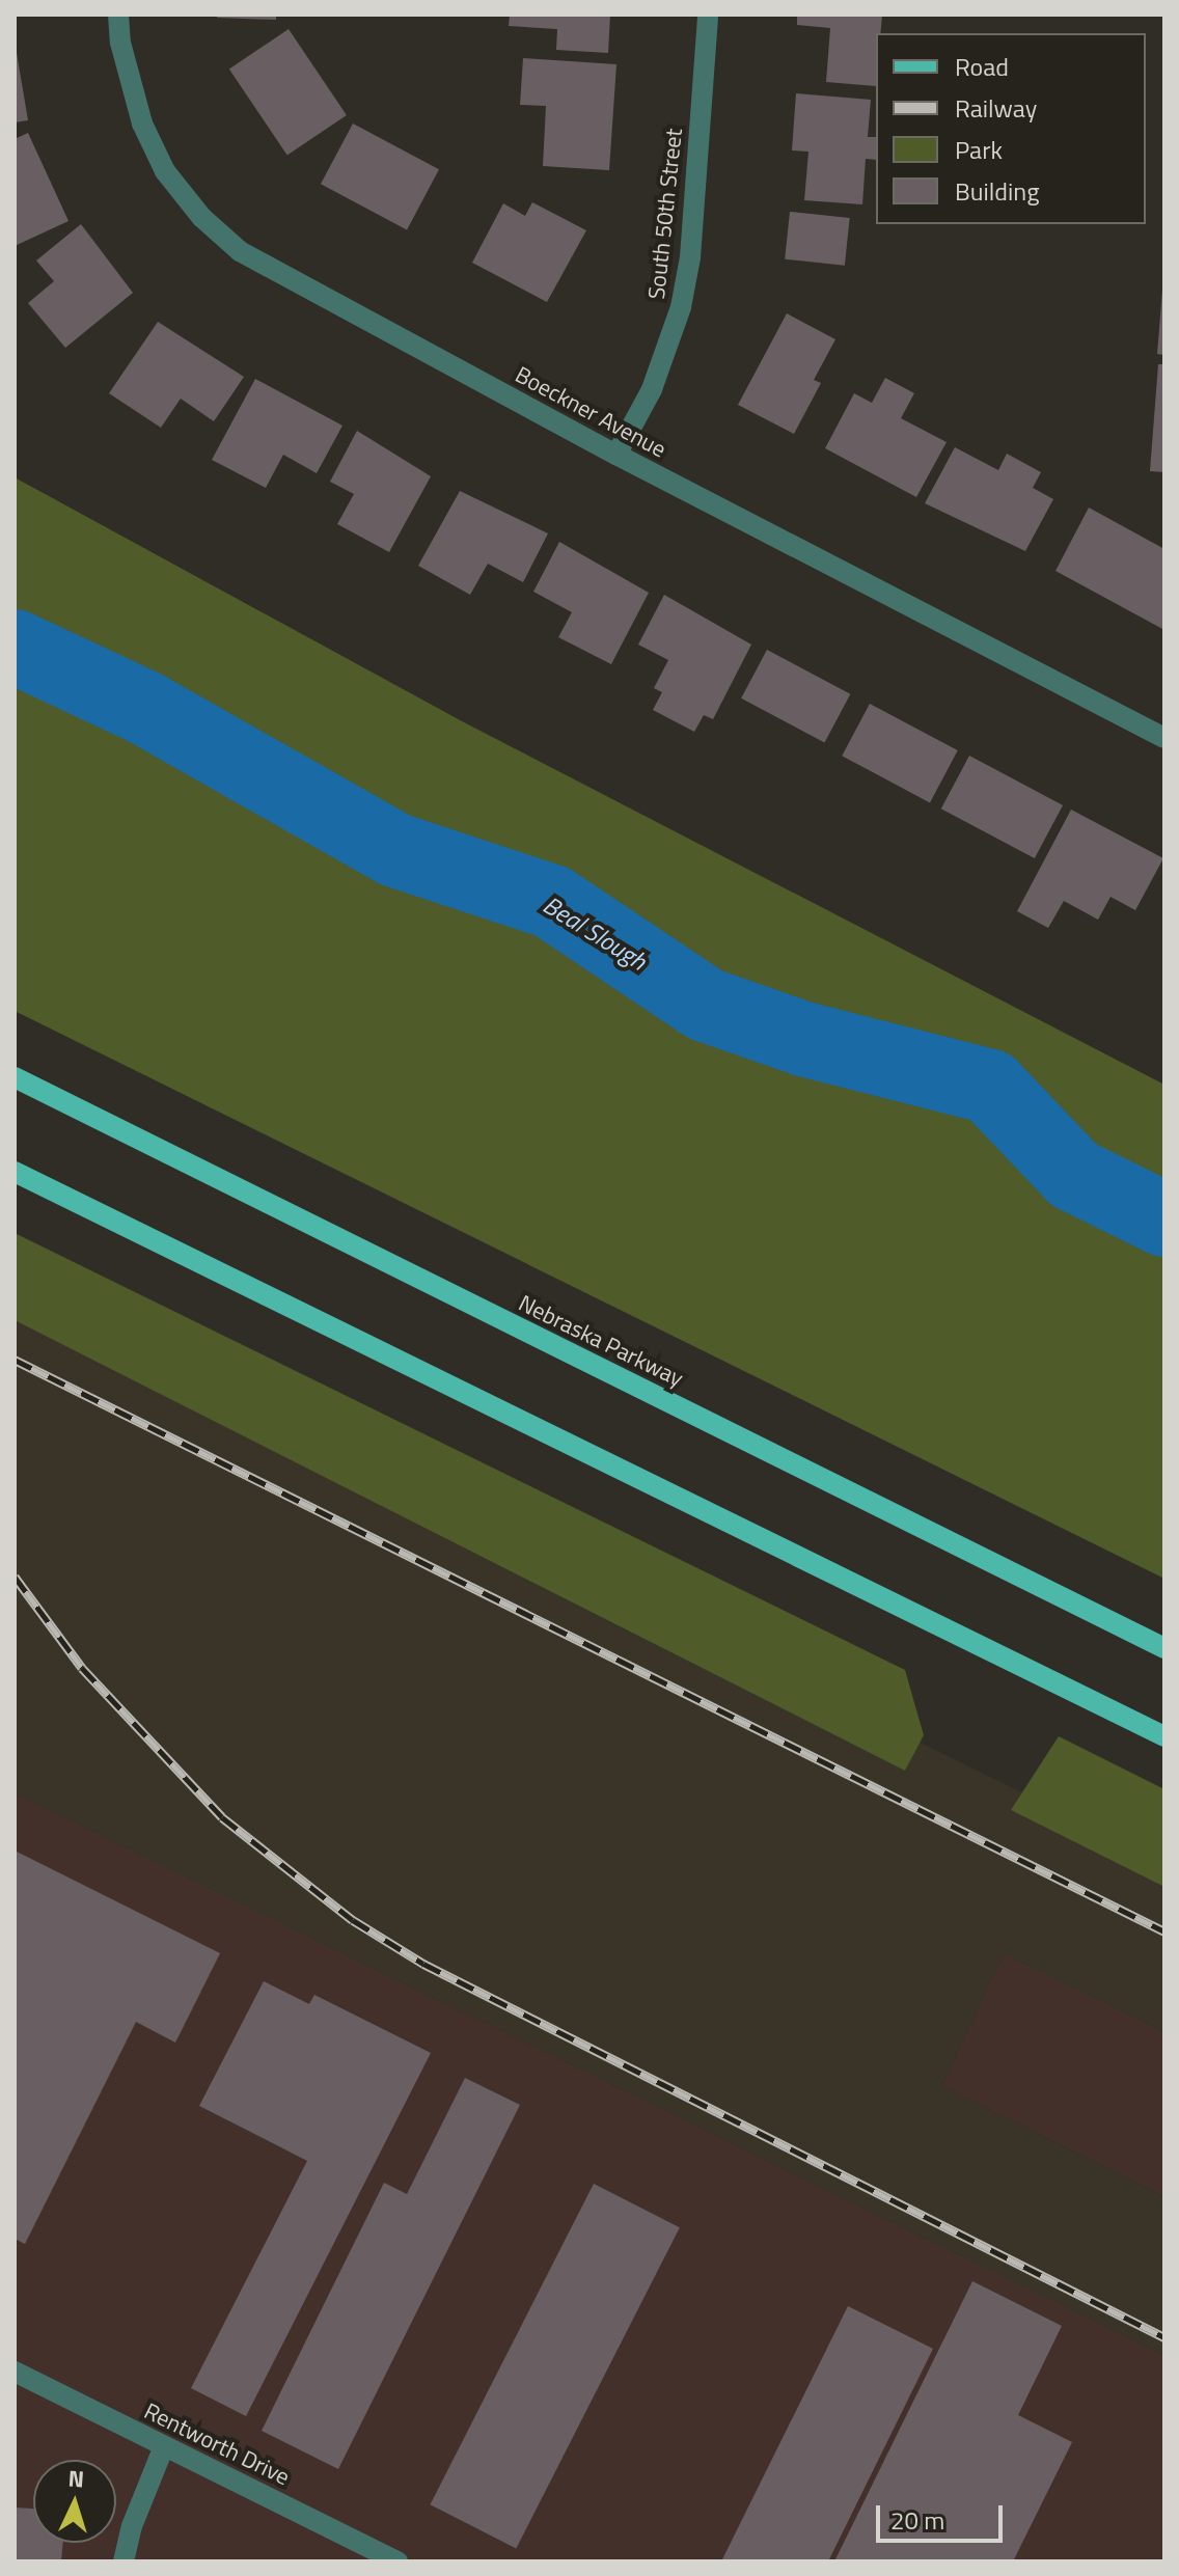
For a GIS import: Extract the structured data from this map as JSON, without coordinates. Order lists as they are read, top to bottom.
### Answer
{
  "streets": {
    "main road": ["Nebraska Parkway"],
    "street": ["South 50th Street", "Boeckner Avenue", "Rentworth Drive"]
  },
  "crossings": [
    ["South 50th Street", "Boeckner Avenue"]
  ],
  "water": ["Beal Slough"],
  "legend": [
    "Road",
    "Railway",
    "Park",
    "Building"
  ],
  "scale_bar": "20 m",
  "north": "top"
}
